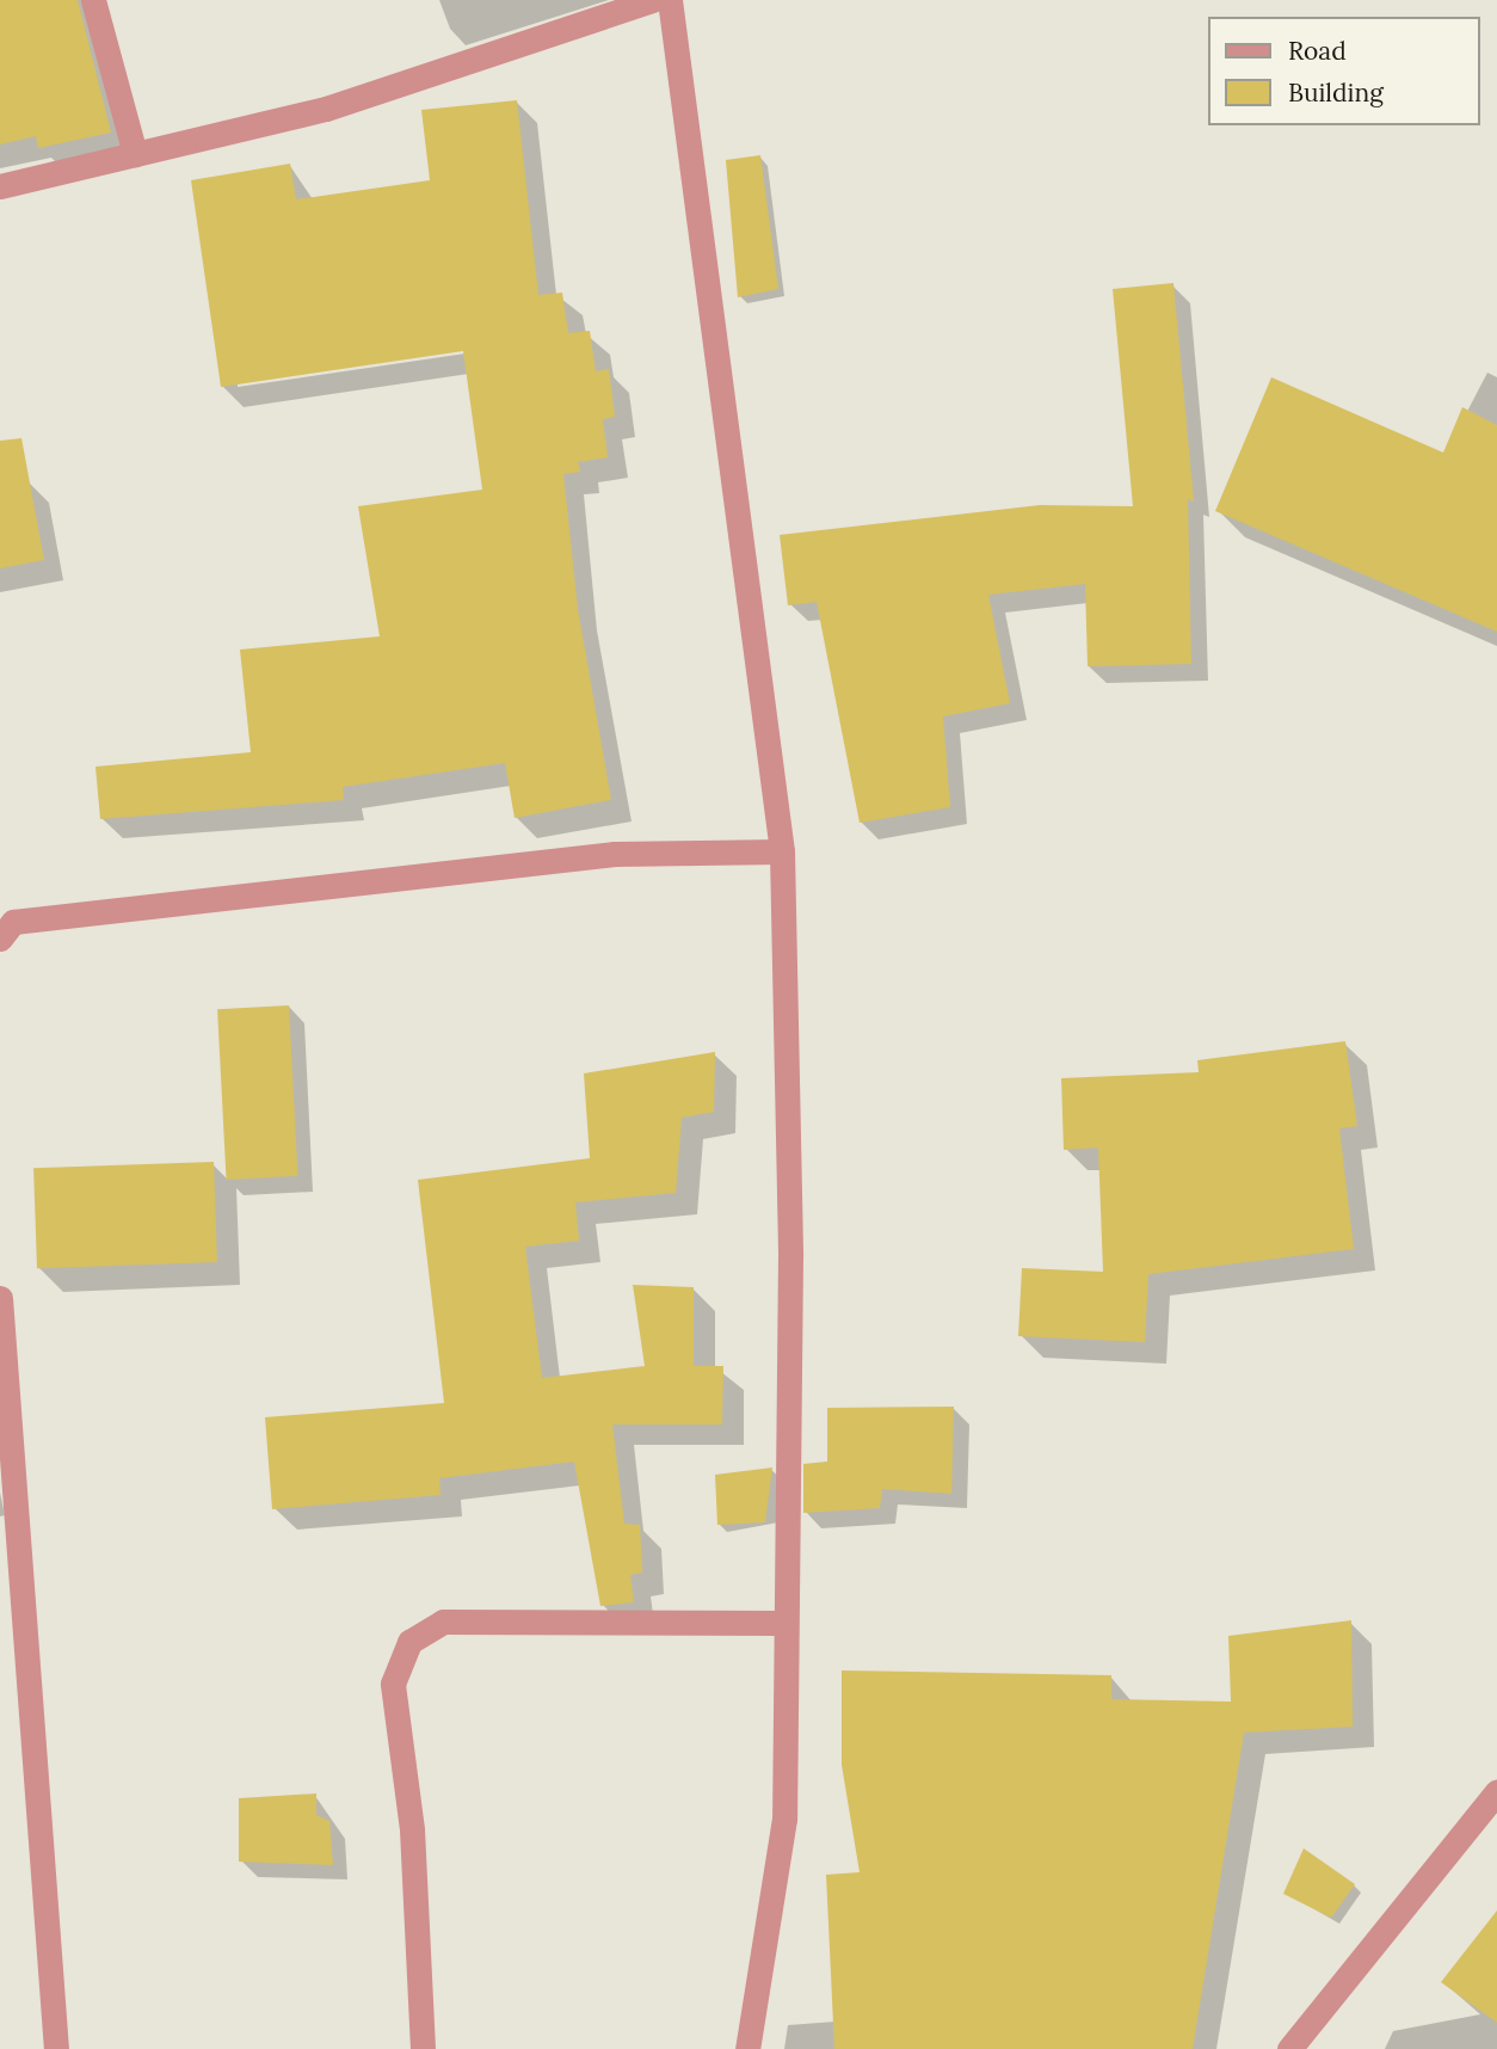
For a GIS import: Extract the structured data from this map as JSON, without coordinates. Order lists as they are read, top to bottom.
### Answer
{
  "legend": ["Road", "Building"]
}
